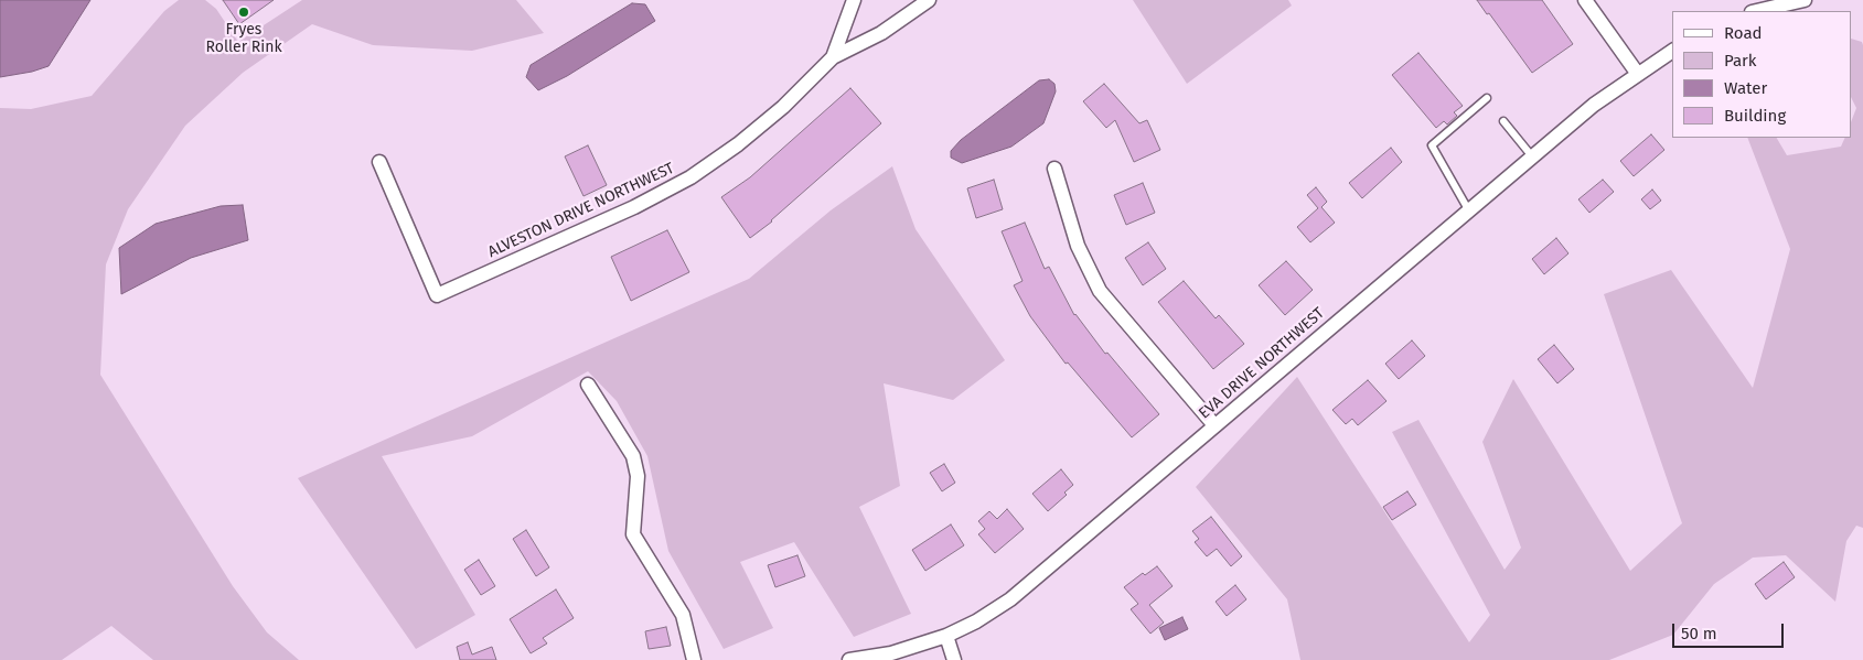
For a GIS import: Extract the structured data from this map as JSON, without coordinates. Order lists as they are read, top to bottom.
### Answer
{
  "streets": {
    "street": ["ALVESTON DRIVE NORTHWEST", "EVA DRIVE NORTHWEST"]
  },
  "places": ["Fryes Roller Rink"],
  "legend": [
    "Road",
    "Park",
    "Water",
    "Building"
  ],
  "scale_bar": "50 m"
}
